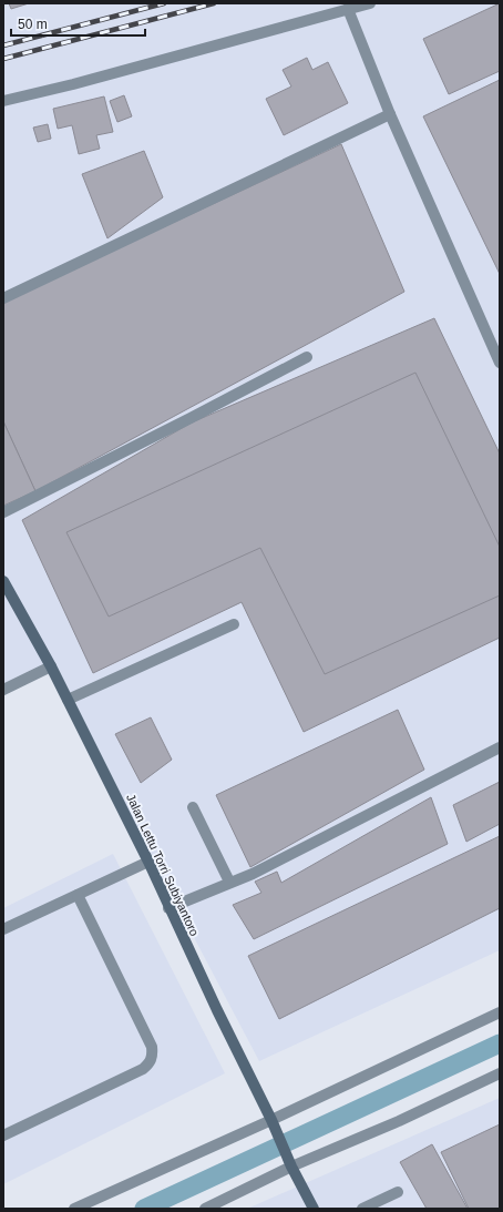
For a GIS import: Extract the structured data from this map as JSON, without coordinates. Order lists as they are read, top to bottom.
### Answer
{
  "streets": {
    "main road": ["Jalan Lettu Torri Subiyantoro"]
  },
  "scale_bar": "50 m"
}
